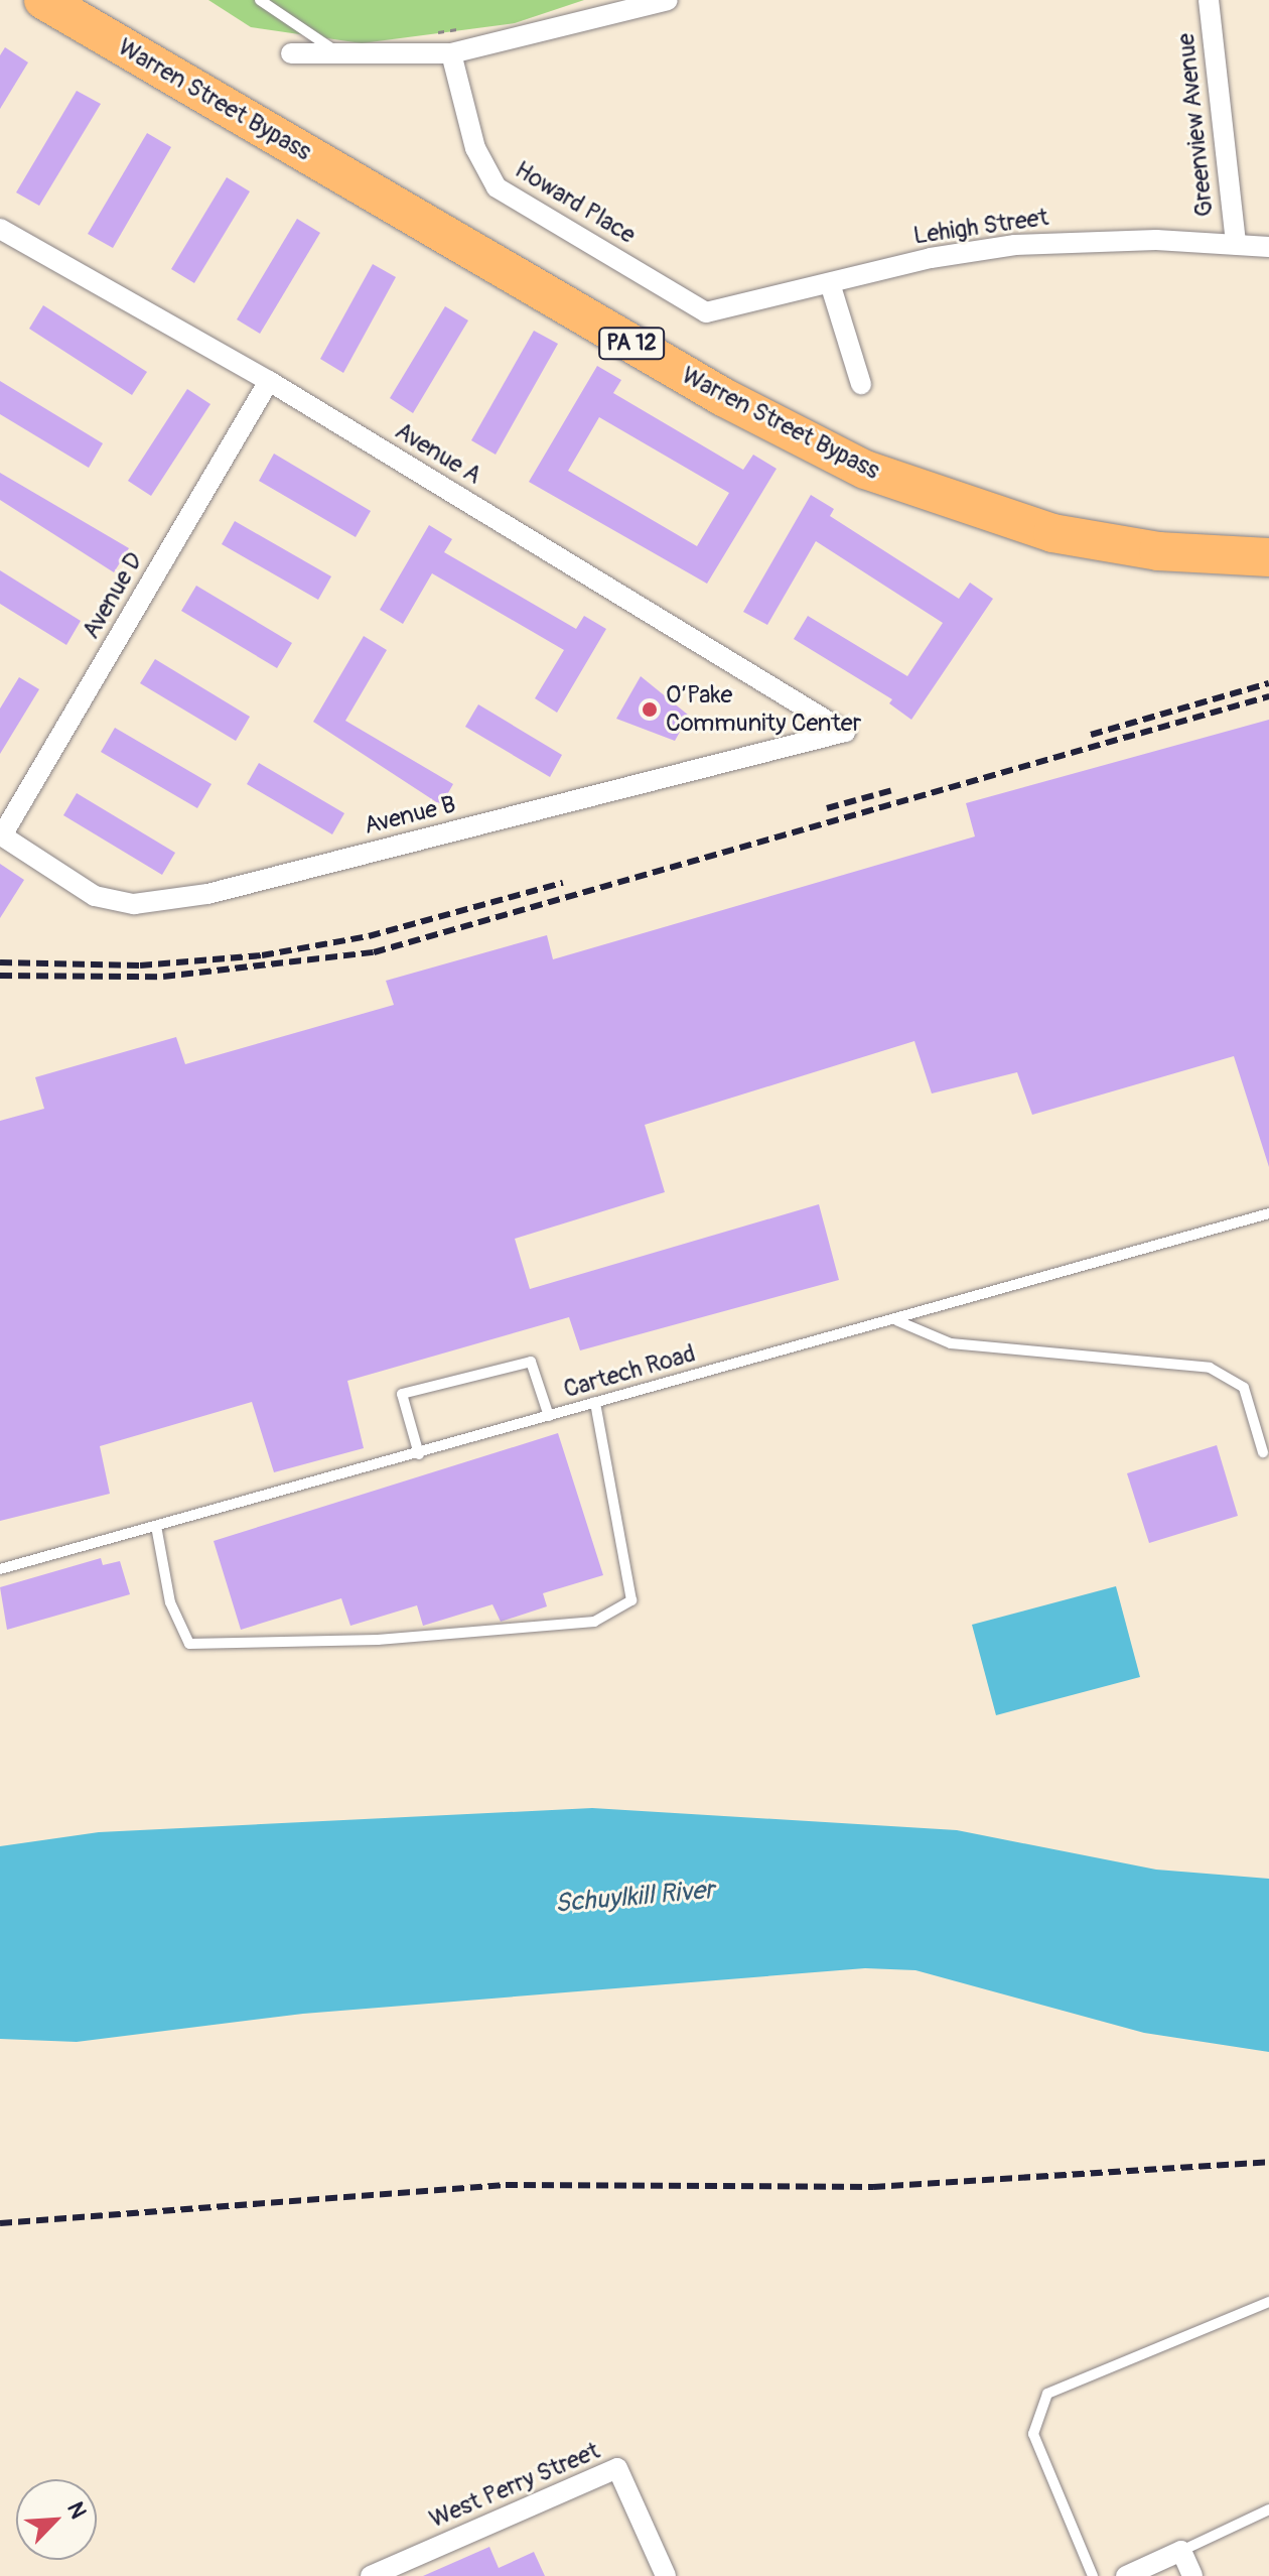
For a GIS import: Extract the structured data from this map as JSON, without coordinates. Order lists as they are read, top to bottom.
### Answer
{
  "streets": {
    "highway": ["Warren Street Bypass", "PA 12"],
    "street": [
      "Greenview Avenue",
      "Howard Place",
      "Lehigh Street",
      "Avenue A",
      "Avenue D",
      "Avenue B",
      "West Perry Street"
    ],
    "lane": ["Cartech Road"]
  },
  "crossings": [
    ["Greenview Avenue", "Lehigh Street"],
    ["Howard Place", "Lehigh Street"],
    ["Avenue A", "Avenue D"],
    ["Avenue A", "Avenue B"],
    ["Avenue D", "Avenue B"]
  ],
  "water": ["Schuylkill River"],
  "places": ["O’Pake Community Center"],
  "north": "top right"
}
